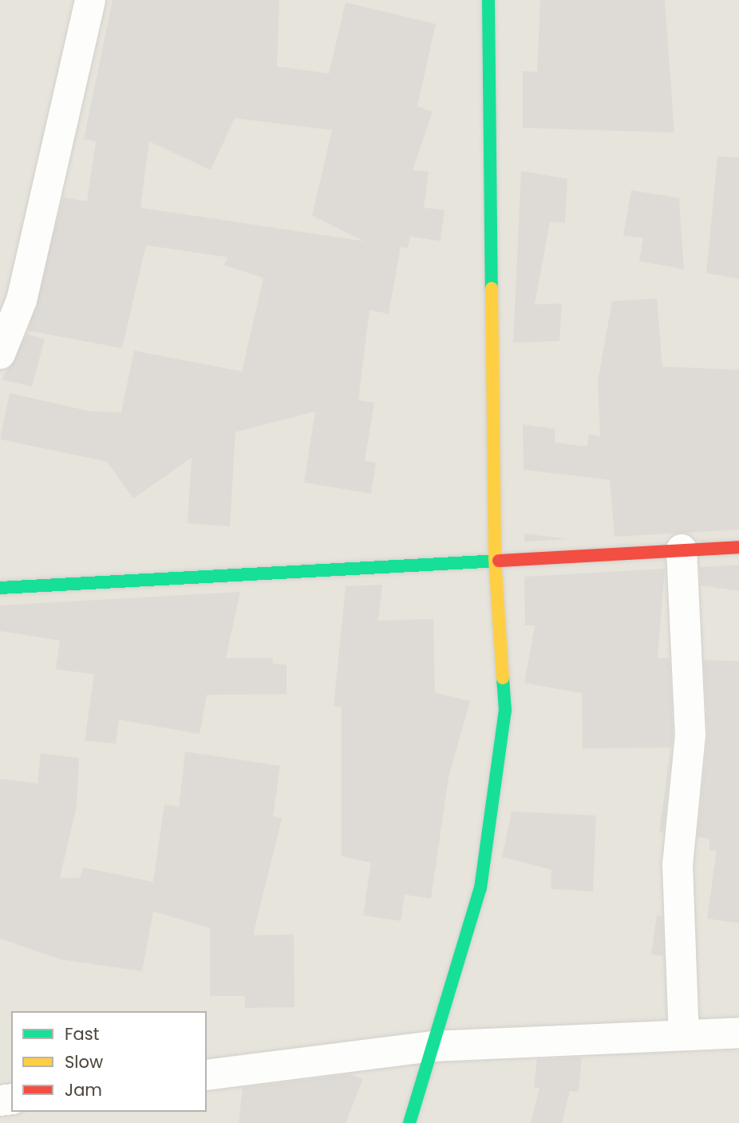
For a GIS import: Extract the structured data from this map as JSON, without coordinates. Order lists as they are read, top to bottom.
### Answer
{
  "legend": ["Fast", "Slow", "Jam"]
}
